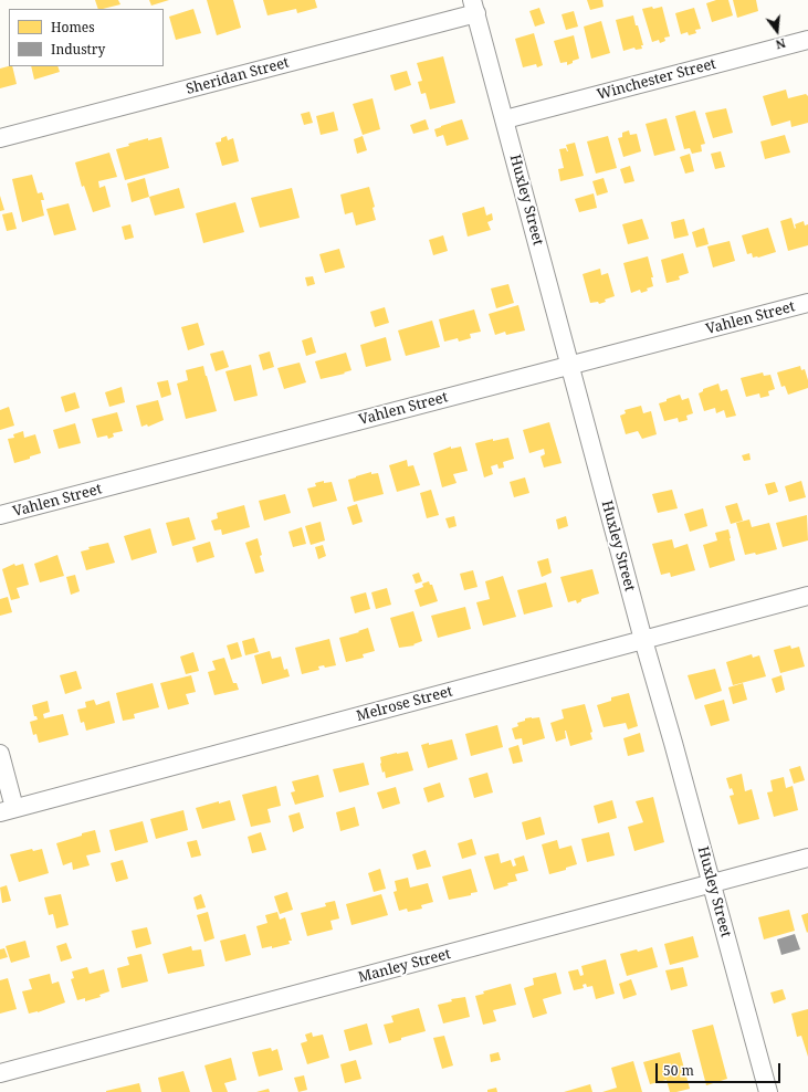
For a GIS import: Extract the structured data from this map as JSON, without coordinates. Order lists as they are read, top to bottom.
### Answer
{
  "streets": {
    "street": [
      "Sheridan Street",
      "Winchester Street",
      "Huxley Street",
      "Vahlen Street",
      "Melrose Street",
      "Manley Street"
    ]
  },
  "crossings": [
    ["Sheridan Street", "Huxley Street"],
    ["Winchester Street", "Huxley Street"],
    ["Huxley Street", "Vahlen Street"],
    ["Huxley Street", "Melrose Street"],
    ["Huxley Street", "Manley Street"]
  ],
  "legend": ["Homes", "Industry"],
  "scale_bar": "50 m",
  "north": "bottom"
}
